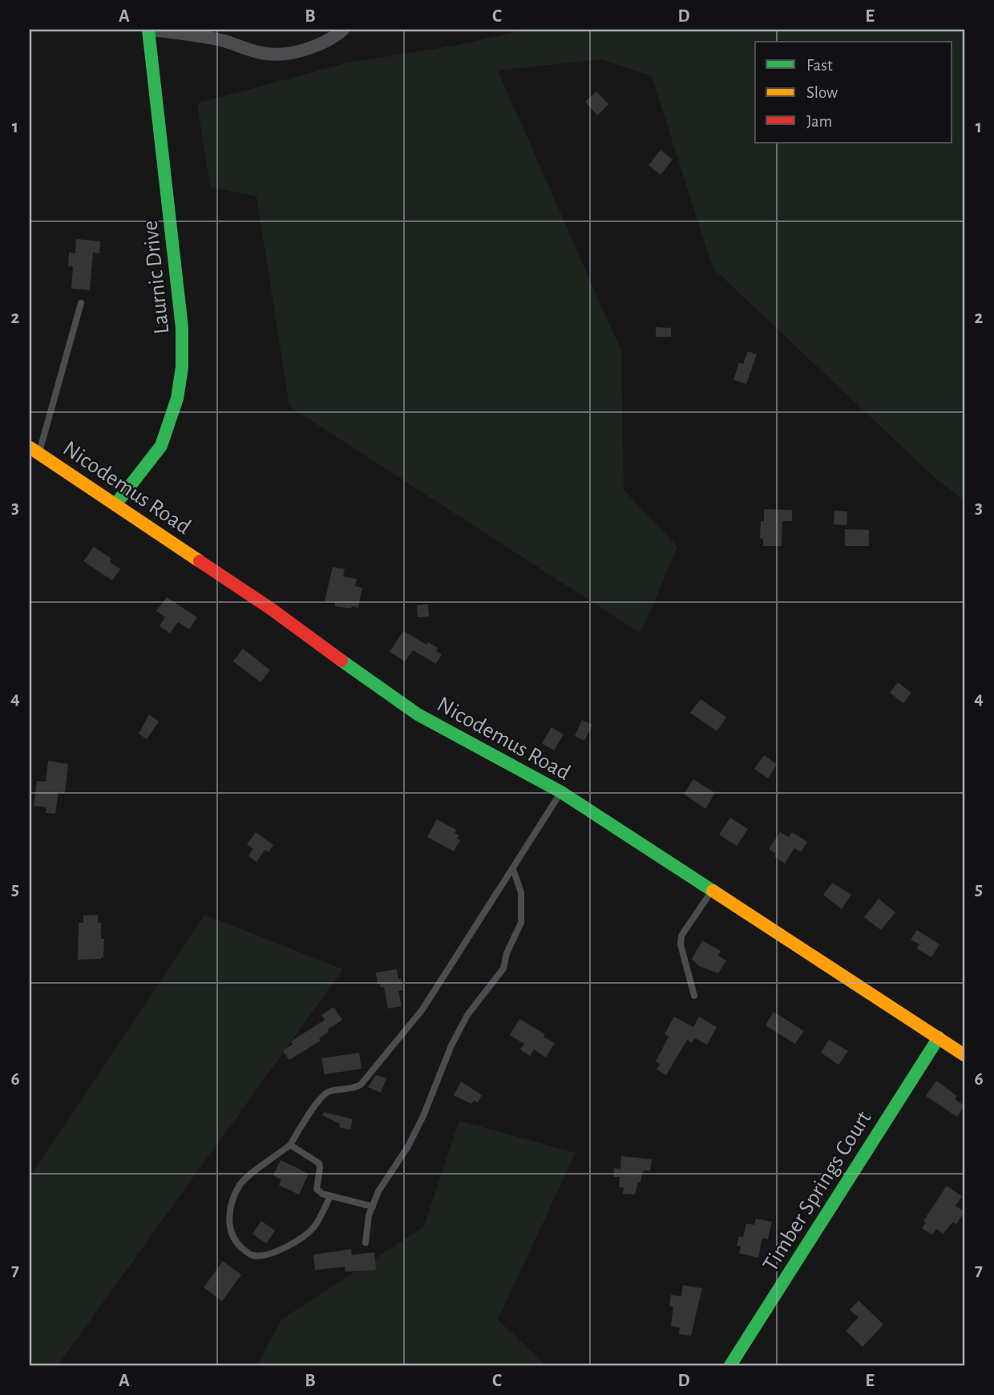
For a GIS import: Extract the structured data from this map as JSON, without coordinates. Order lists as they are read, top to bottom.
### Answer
{
  "streets": {
    "street": ["Laurnic Drive", "Nicodemus Road", "Timber Springs Court"]
  },
  "crossings": [
    ["Laurnic Drive", "Nicodemus Road"],
    ["Nicodemus Road", "Timber Springs Court"]
  ],
  "legend": ["Fast", "Slow", "Jam"],
  "grid": {
    "columns": [
      "A",
      "B",
      "C",
      "D",
      "E"
    ],
    "rows": [
      "1",
      "2",
      "3",
      "4",
      "5",
      "6",
      "7"
    ]
  }
}
